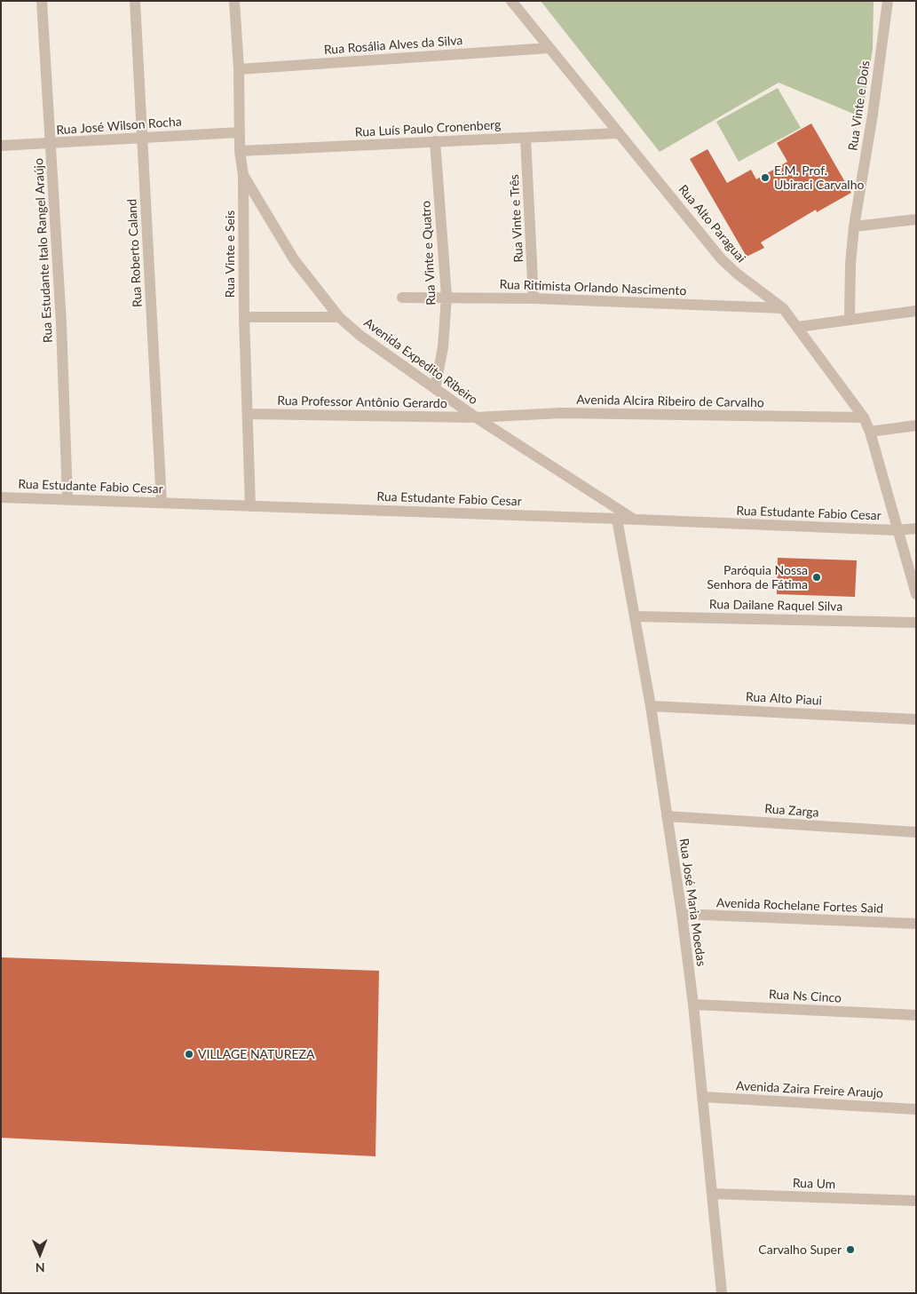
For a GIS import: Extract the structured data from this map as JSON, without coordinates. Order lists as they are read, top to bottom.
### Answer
{
  "streets": {
    "street": [
      "Rua Rosália Alves da Silva",
      "Rua Vinte e Dois",
      "Rua José Wilson Rocha",
      "Rua Luís Paulo Cronenberg",
      "Rua Vinte e Três",
      "Rua Alto Paraguai",
      "Rua Estudante Italo Rangel Araújo",
      "Rua Roberto Caland",
      "Rua Vinte e Quatro",
      "Rua Vinte e Seis",
      "Rua Ritimista Orlando Nascimento",
      "Avenida Expedito Ribeiro",
      "Avenida Alcira Ribeiro de Carvalho",
      "Rua Professor Antônio Gerardo",
      "Rua Estudante Fabio Cesar",
      "Rua Dailane Raquel Silva",
      "Rua Alto Piaui",
      "Rua Zarga",
      "Rua José Maria Moedas",
      "Avenida Rochelane Fortes Said",
      "Rua Ns Cinco",
      "Avenida Zaira Freire Araujo",
      "Rua Um"
    ]
  },
  "crossings": [
    ["Rua Rosália Alves da Silva", "Rua Alto Paraguai"],
    ["Rua Rosália Alves da Silva", "Rua Vinte e Seis"],
    ["Rua José Wilson Rocha", "Rua Estudante Italo Rangel Araújo"],
    ["Rua José Wilson Rocha", "Rua Roberto Caland"],
    ["Rua José Wilson Rocha", "Rua Vinte e Seis"],
    ["Rua Luís Paulo Cronenberg", "Rua Vinte e Três"],
    ["Rua Luís Paulo Cronenberg", "Rua Alto Paraguai"],
    ["Rua Luís Paulo Cronenberg", "Rua Vinte e Quatro"],
    ["Rua Luís Paulo Cronenberg", "Rua Vinte e Seis"],
    ["Rua Vinte e Três", "Rua Ritimista Orlando Nascimento"],
    ["Rua Alto Paraguai", "Rua Ritimista Orlando Nascimento"],
    ["Rua Alto Paraguai", "Avenida Alcira Ribeiro de Carvalho"],
    ["Rua Alto Paraguai", "Rua Estudante Fabio Cesar"],
    ["Rua Estudante Italo Rangel Araújo", "Rua Estudante Fabio Cesar"],
    ["Rua Roberto Caland", "Rua Estudante Fabio Cesar"],
    ["Rua Vinte e Quatro", "Rua Ritimista Orlando Nascimento"],
    ["Rua Vinte e Quatro", "Avenida Expedito Ribeiro"],
    ["Rua Vinte e Seis", "Avenida Expedito Ribeiro"],
    ["Rua Vinte e Seis", "Rua Professor Antônio Gerardo"],
    ["Rua Vinte e Seis", "Rua Estudante Fabio Cesar"],
    ["Avenida Expedito Ribeiro", "Avenida Alcira Ribeiro de Carvalho"],
    ["Avenida Expedito Ribeiro", "Rua Professor Antônio Gerardo"],
    ["Avenida Expedito Ribeiro", "Rua Estudante Fabio Cesar"],
    ["Avenida Alcira Ribeiro de Carvalho", "Rua Professor Antônio Gerardo"],
    ["Rua Estudante Fabio Cesar", "Rua José Maria Moedas"],
    ["Rua Dailane Raquel Silva", "Rua José Maria Moedas"],
    ["Rua Alto Piaui", "Rua José Maria Moedas"],
    ["Rua Zarga", "Rua José Maria Moedas"],
    ["Rua José Maria Moedas", "Avenida Rochelane Fortes Said"],
    ["Rua José Maria Moedas", "Rua Ns Cinco"],
    ["Rua José Maria Moedas", "Avenida Zaira Freire Araujo"],
    ["Rua José Maria Moedas", "Rua Um"]
  ],
  "places": [
    "E.M. Prof. Ubiraci Carvalho",
    "Paróquia Nossa Senhora de Fátima",
    "VILLAGE NATUREZA",
    "Carvalho Super"
  ],
  "north": "bottom"
}
